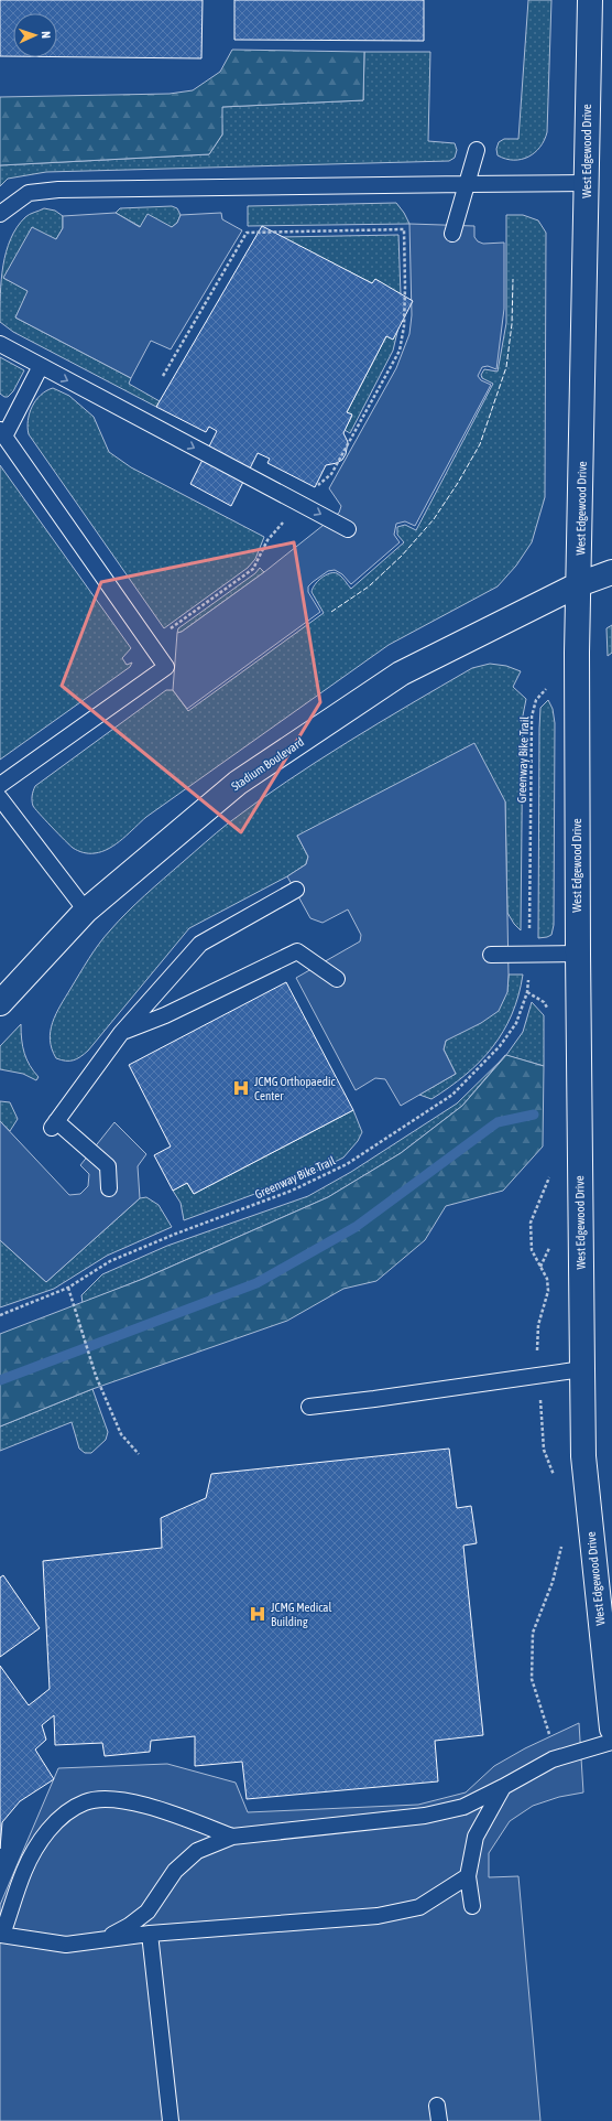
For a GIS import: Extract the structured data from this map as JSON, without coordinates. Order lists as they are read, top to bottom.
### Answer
{
  "streets": {
    "main road": ["West Edgewood Drive", "Stadium Boulevard"],
    "path": ["Greenway Bike Trail"]
  },
  "crossings": [
    ["West Edgewood Drive", "Greenway Bike Trail"],
    ["West Edgewood Drive", "Stadium Boulevard"]
  ],
  "places": {
    "hospital": ["JCMG Orthopaedic Center", "JCMG Medical Building"]
  },
  "north": "right"
}
